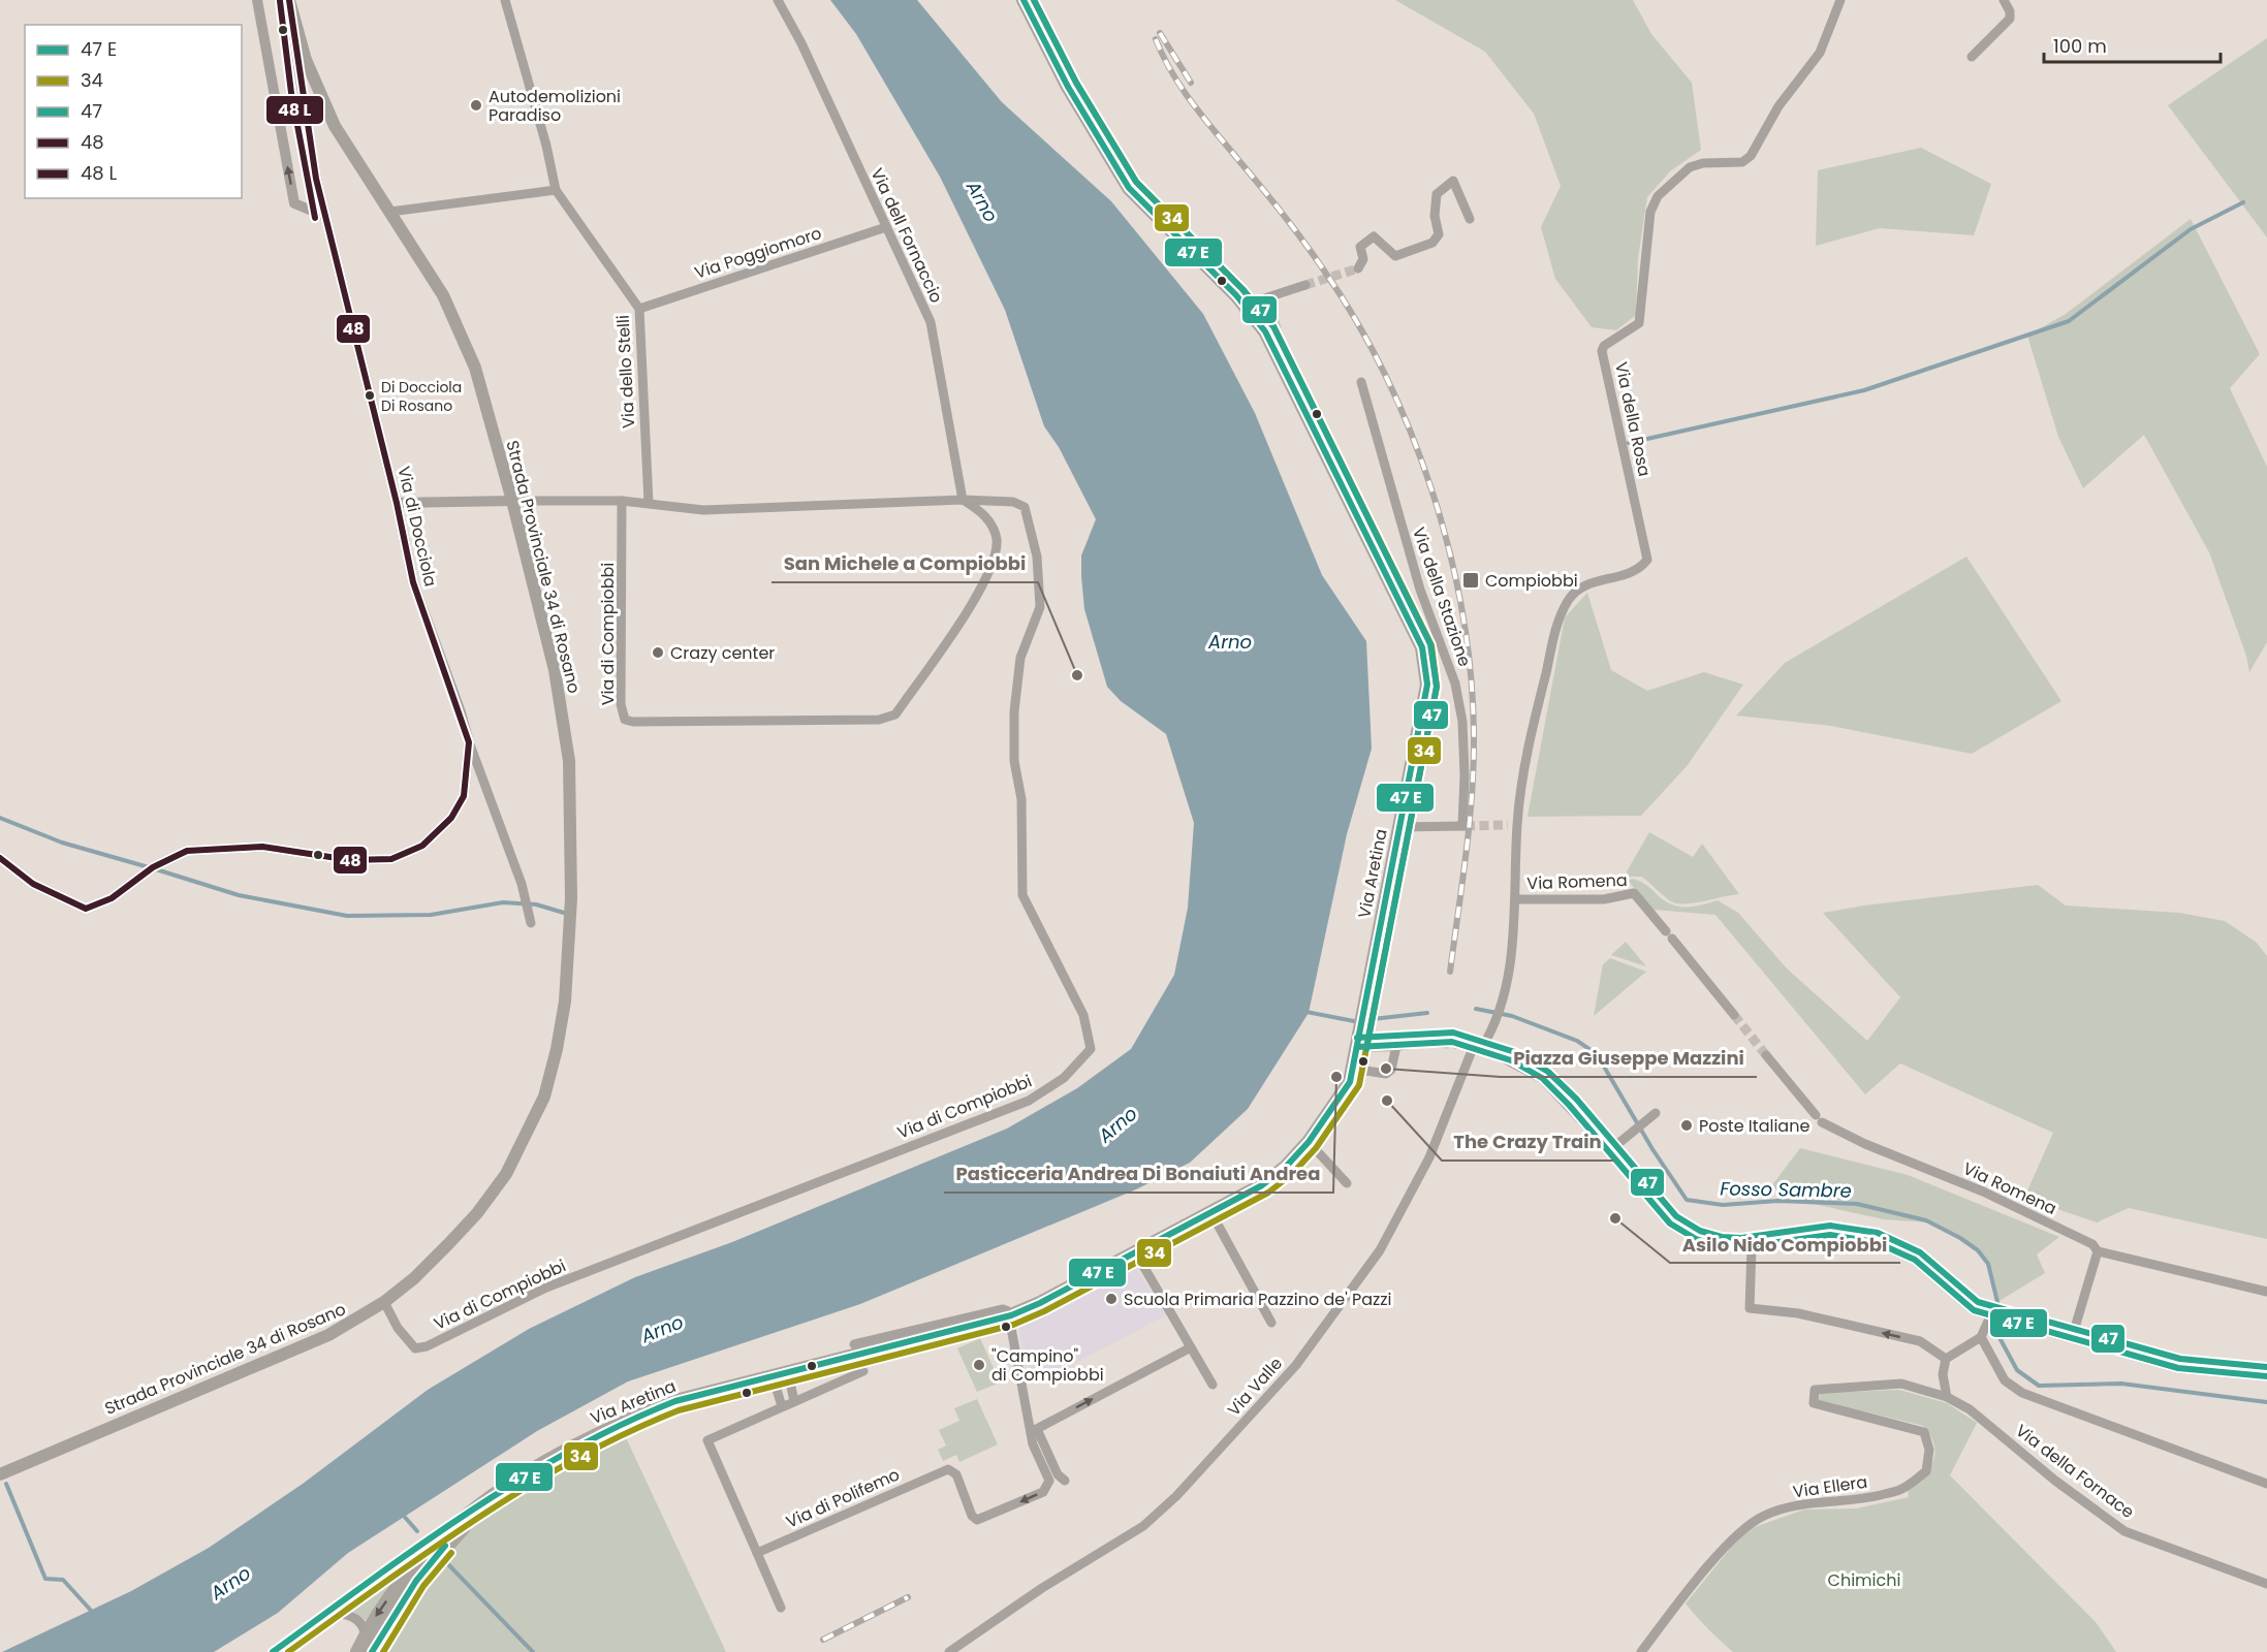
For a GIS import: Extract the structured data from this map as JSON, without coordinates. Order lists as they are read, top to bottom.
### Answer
{
  "streets": {
    "main road": ["Strada Provinciale 34 di Rosano", "Via Aretina"],
    "street": [
      "Via dell Fornaccio",
      "Via Poggiomoro",
      "Via dello Stelli",
      "Via della Rosa",
      "Via di Docciola",
      "Via della Stazione",
      "Via di Compiobbi",
      "Via Romena",
      "Via Valle",
      "Via della Fornace",
      "Via Ellera",
      "Via di Polifemo"
    ]
  },
  "crossings": [
    ["Via dell Fornaccio", "Via Poggiomoro"],
    ["Via dell Fornaccio", "Via di Compiobbi"],
    ["Via Poggiomoro", "Via dello Stelli"],
    ["Via dello Stelli", "Via di Compiobbi"],
    ["Via della Rosa", "Via Romena"],
    ["Via di Docciola", "Strada Provinciale 34 di Rosano"],
    ["Via di Docciola", "Via di Compiobbi"],
    ["Strada Provinciale 34 di Rosano", "Via di Compiobbi"],
    ["Via della Stazione", "Via Aretina"],
    ["Via Romena", "Via Valle"],
    ["Via della Fornace", "Via Ellera"]
  ],
  "water": ["Arno", "Fosso Sambre"],
  "parks": ["Chimichi"],
  "places": {
    "other": [
      "Autodemolizioni Paradiso",
      "Di Docciola Di Rosano",
      "Crazy center",
      "San Michele a Compiobbi",
      "Piazza Giuseppe Mazzini",
      "Pasticceria Andrea Di Bonaiuti Andrea",
      "The Crazy Train",
      "Poste Italiane",
      "Asilo Nido Compiobbi",
      "Scuola Primaria Pazzino de' Pazzi",
      "\"Campino\" di Compiobbi"
    ],
    "transit": ["Compiobbi"]
  },
  "lines": ["transit line 34", "transit line 47", "transit line 48"],
  "legend": [
    "47 E",
    "34",
    "47",
    "48",
    "48 L"
  ],
  "scale_bar": "100 m"
}
